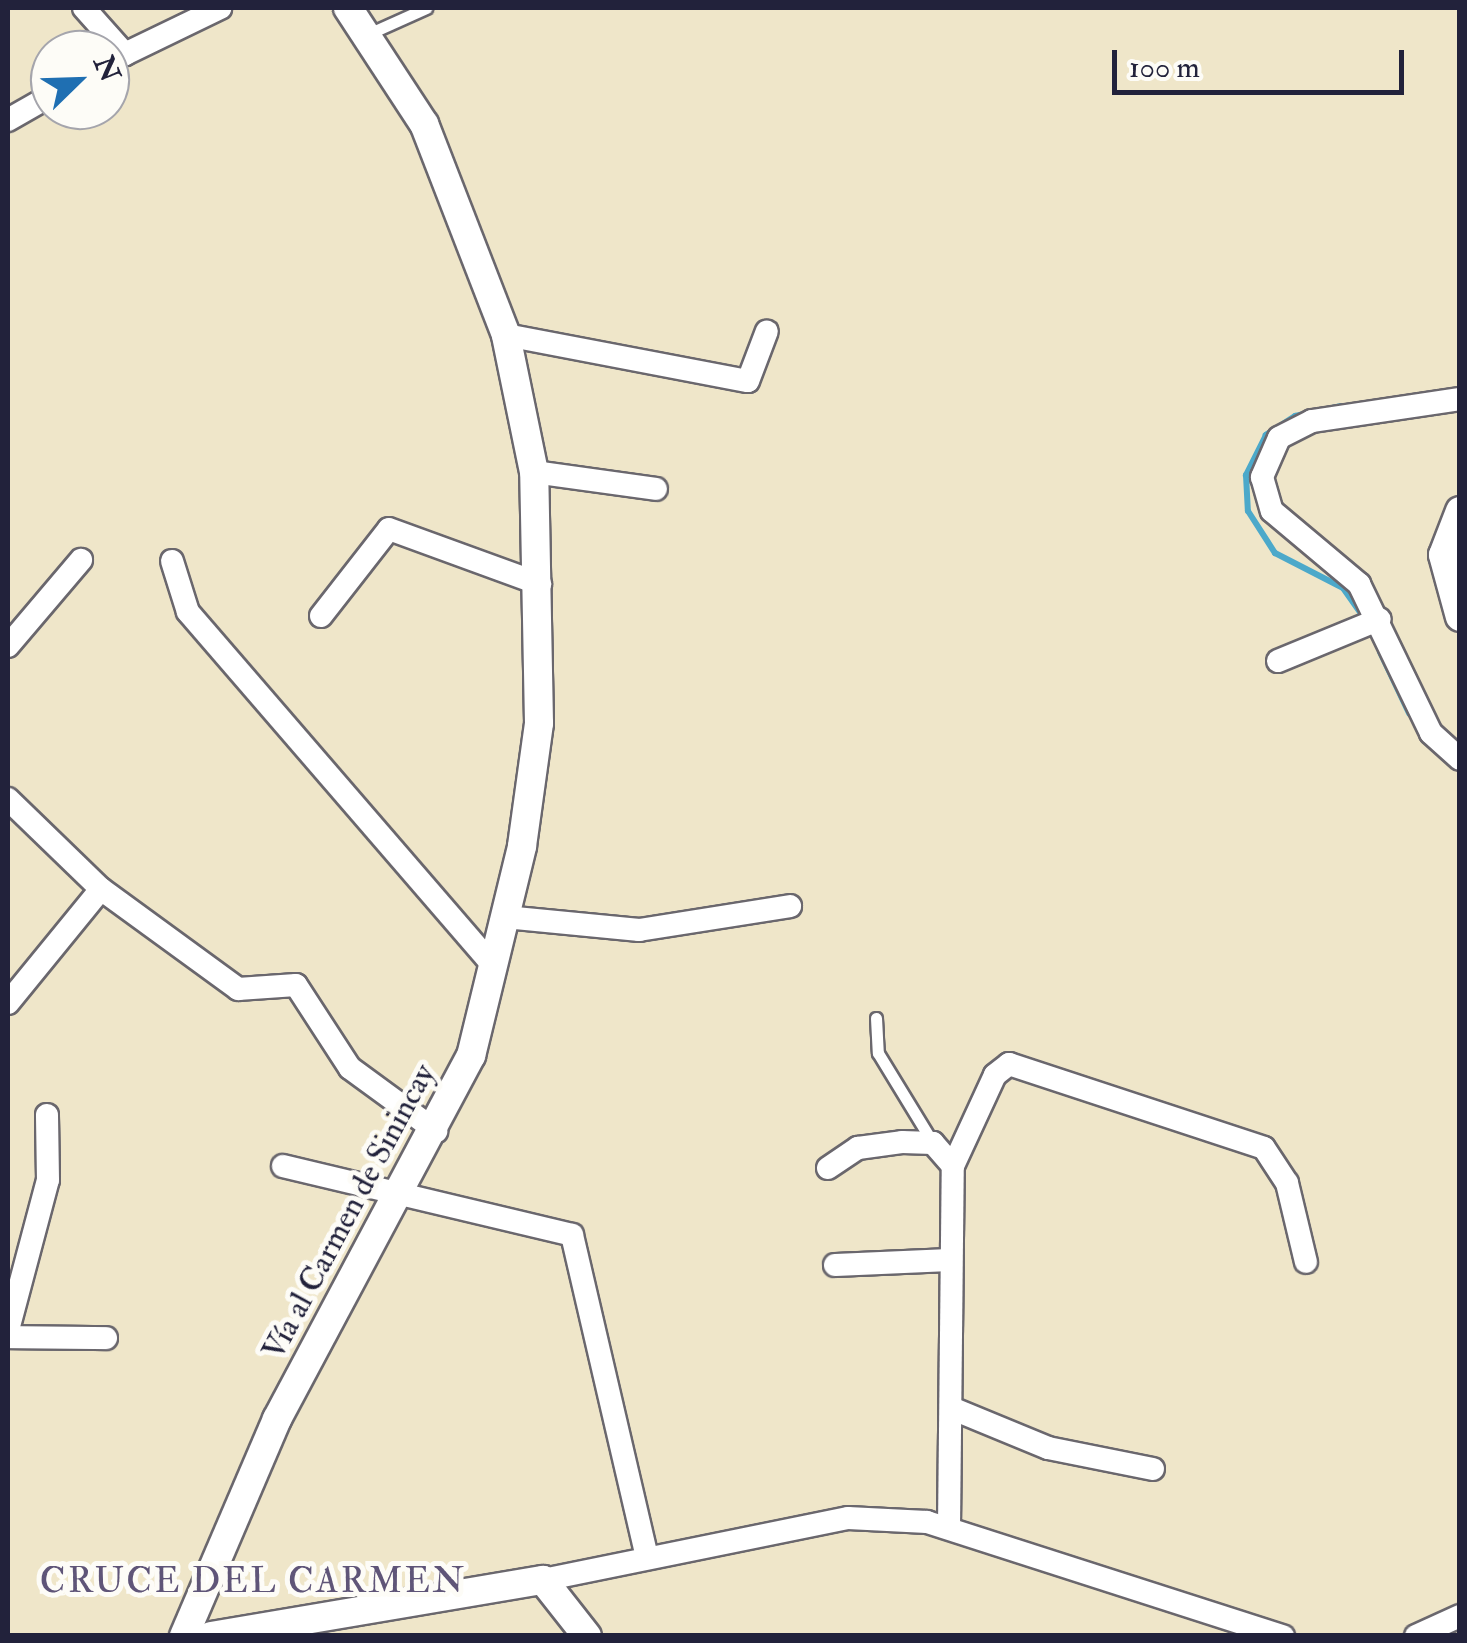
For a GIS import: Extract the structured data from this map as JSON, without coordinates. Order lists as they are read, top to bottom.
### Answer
{
  "streets": {
    "street": ["Vía al Carmen de Sinincay"]
  },
  "districts": ["CRUCE DEL CARMEN"],
  "scale_bar": "100 m",
  "north": "top right"
}
